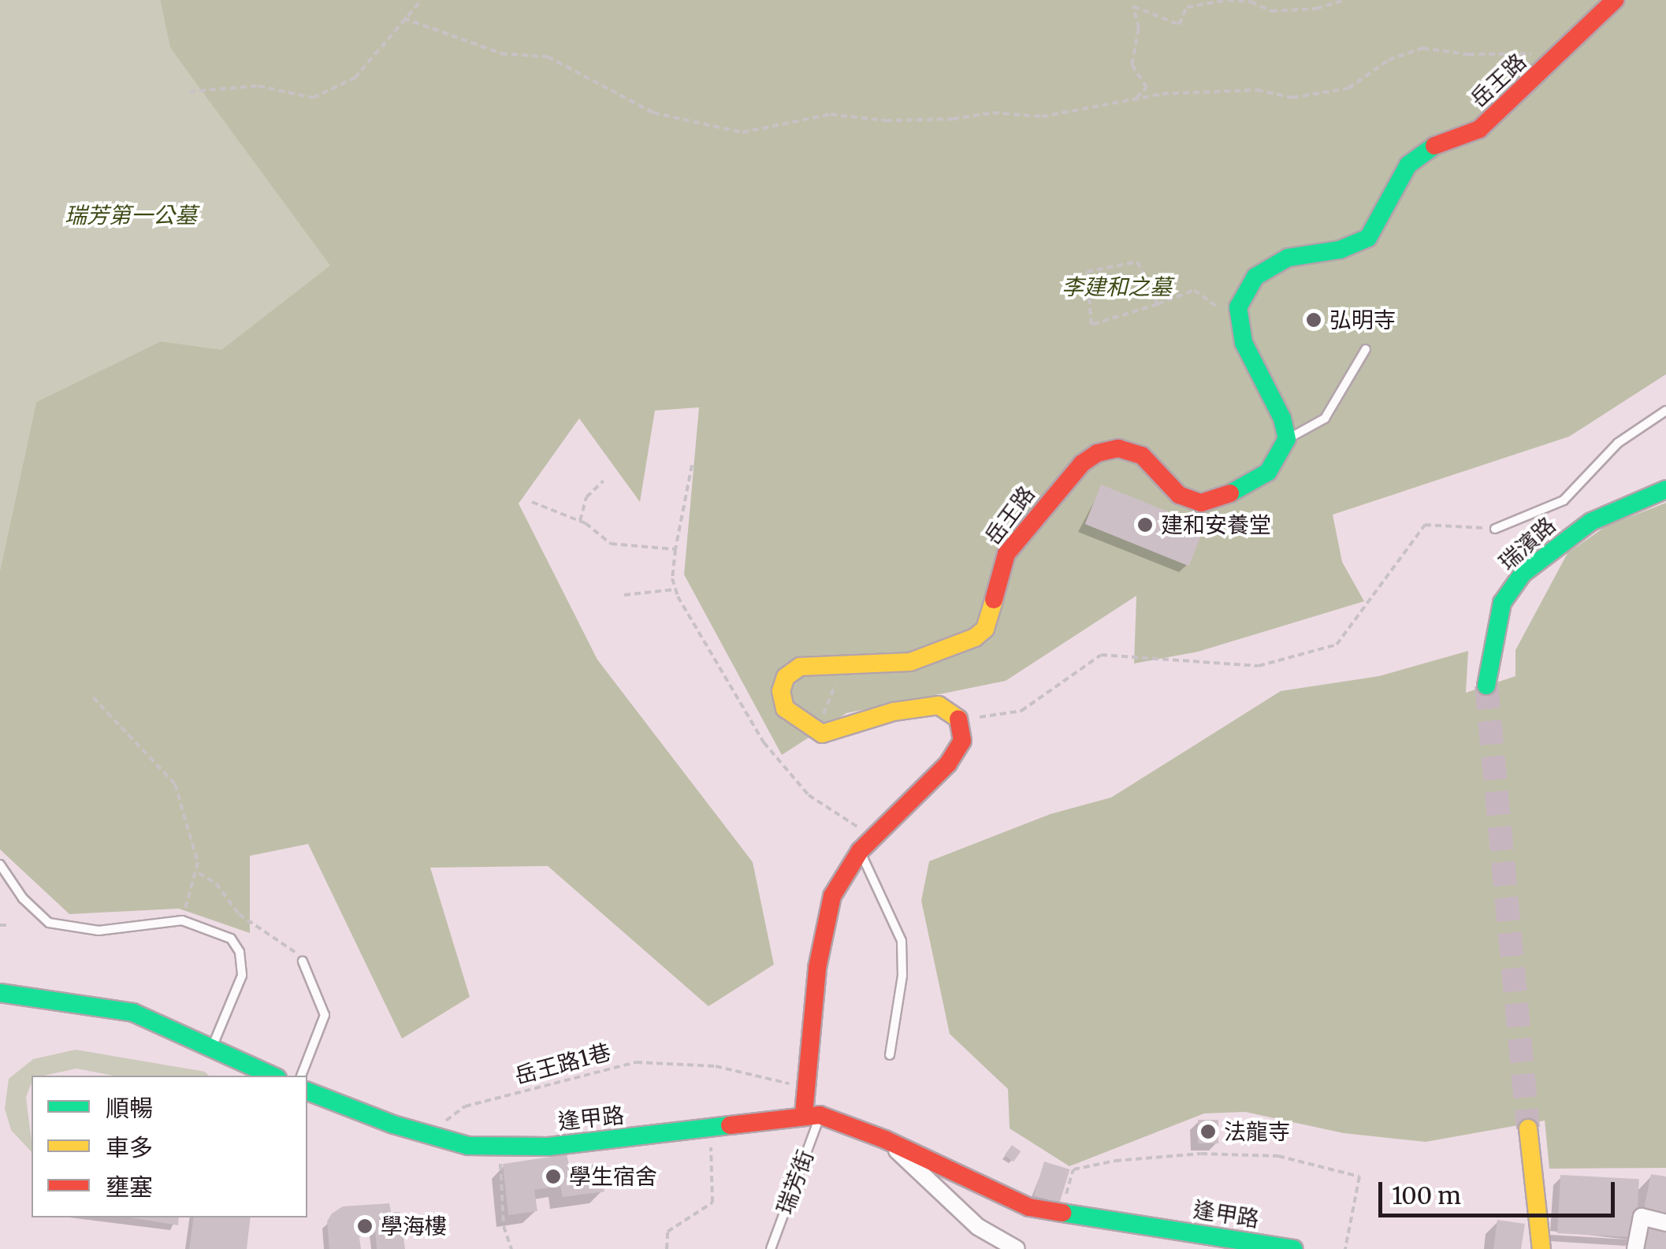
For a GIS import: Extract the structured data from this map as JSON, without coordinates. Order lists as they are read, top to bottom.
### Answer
{
  "streets": {
    "street": ["岳王路", "瑞濱路", "逢甲路"],
    "lane": ["瑞芳街"],
    "path": ["岳王路1巷"]
  },
  "crossings": [
    ["岳王路1巷", "逢甲路"],
    ["逢甲路", "瑞芳街"]
  ],
  "parks": ["瑞芳第一公墓", "李建和之墓"],
  "places": [
    "弘明寺",
    "建和安養堂",
    "法龍寺",
    "學生宿舍",
    "學海樓"
  ],
  "legend": ["順暢", "車多", "壅塞"],
  "scale_bar": "100 m"
}
